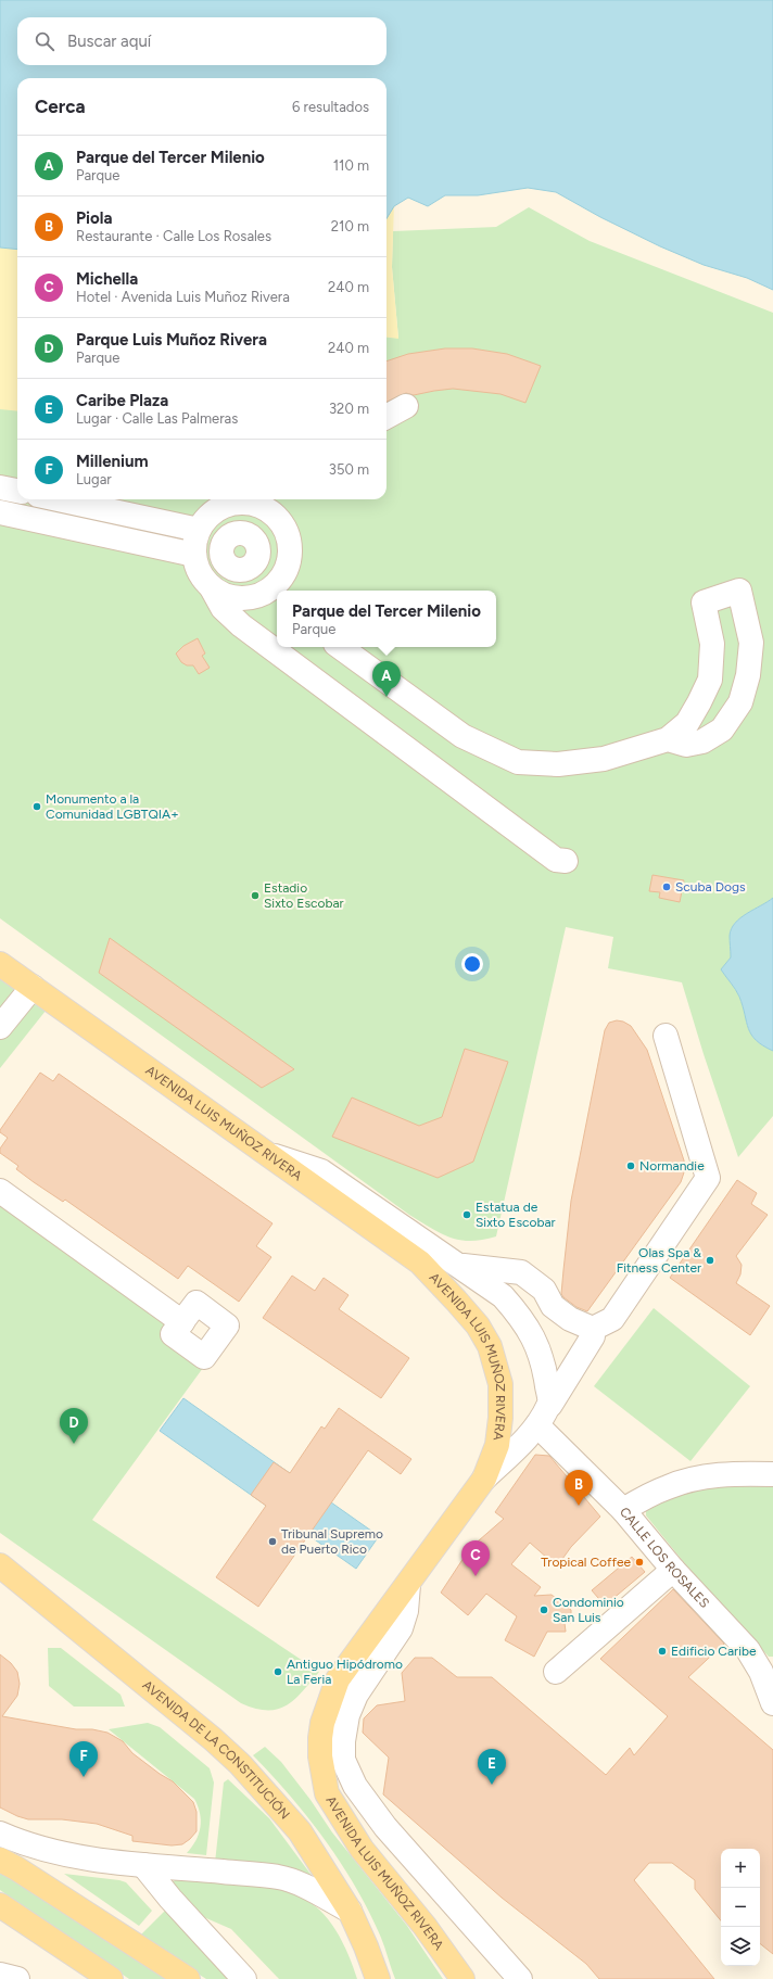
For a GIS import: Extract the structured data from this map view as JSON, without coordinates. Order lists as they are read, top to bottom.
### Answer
{
  "streets": {
    "main road": ["AVENIDA LUIS MUÑOZ RIVERA", "AVENIDA DE LA CONSTITUCIÓN"],
    "street": ["CALLE LOS ROSALES"]
  },
  "places": [
    "Monumento a la Comunidad LGBTQIA+",
    "Scuba Dogs",
    "Estadio Sixto Escobar",
    "Normandie",
    "Estatua de Sixto Escobar",
    "Olas Spa & Fitness Center",
    "Tribunal Supremo de Puerto Rico",
    "Tropical Coffee",
    "Condominio San Luis",
    "Edificio Caribe",
    "Antiguo Hipódromo La Feria"
  ],
  "page": {
    "search": "Buscar aquí",
    "heading": ["Cerca", "6 resultados"],
    "list": [
      {
        "mark": "A",
        "name": "Parque del Tercer Milenio",
        "note": "Parque",
        "value": "110 m"
      },
      {
        "mark": "B",
        "name": "Piola",
        "note": "Restaurante · Calle Los Rosales",
        "value": "210 m"
      },
      {
        "mark": "C",
        "name": "Michella",
        "note": "Hotel · Avenida Luis Muñoz Rivera",
        "value": "240 m"
      },
      {
        "mark": "D",
        "name": "Parque Luis Muñoz Rivera",
        "note": "Parque",
        "value": "240 m"
      },
      {
        "mark": "E",
        "name": "Caribe Plaza",
        "note": "Lugar · Calle Las Palmeras",
        "value": "320 m"
      },
      {
        "mark": "F",
        "name": "Millenium",
        "note": "Lugar",
        "value": "350 m"
      }
    ],
    "popup": ["Parque del Tercer Milenio", "Parque"],
    "pins": [
      "A",
      "D",
      "B",
      "C",
      "F",
      "E"
    ],
    "map_buttons": ["+", "−"]
  }
}
